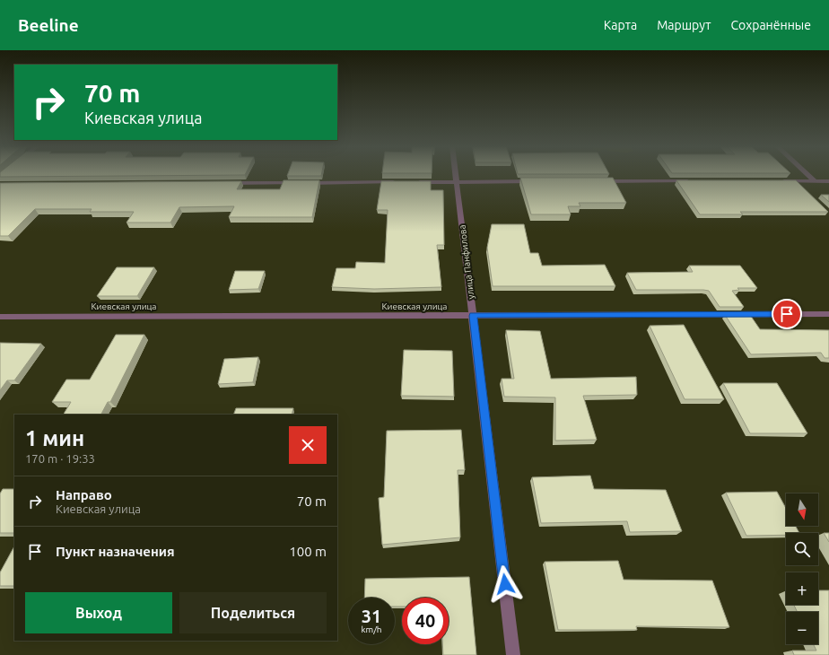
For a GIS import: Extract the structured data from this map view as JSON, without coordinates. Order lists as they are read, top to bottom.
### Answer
{
  "streets": {
    "street": ["улица Панфилова", "Киевская улица"]
  },
  "crossings": [
    ["улица Панфилова", "Киевская улица"]
  ],
  "north": "bottom",
  "page": {
    "header": "Beeline",
    "nav": ["Карта", "Маршрут", "Сохранённые"],
    "turn": ["70 m", "Киевская улица"],
    "heading": ["1 мин", "170 m · 19:33"],
    "list": [
      {
        "name": "Направо",
        "note": "Киевская улица",
        "value": "70 m"
      },
      {
        "name": "Пункт назначения",
        "value": "100 m"
      }
    ],
    "map_buttons": ["+", "−"],
    "buttons": ["Выход", "Поделиться"],
    "speed": "31 km/h",
    "limit": "40"
  }
}
